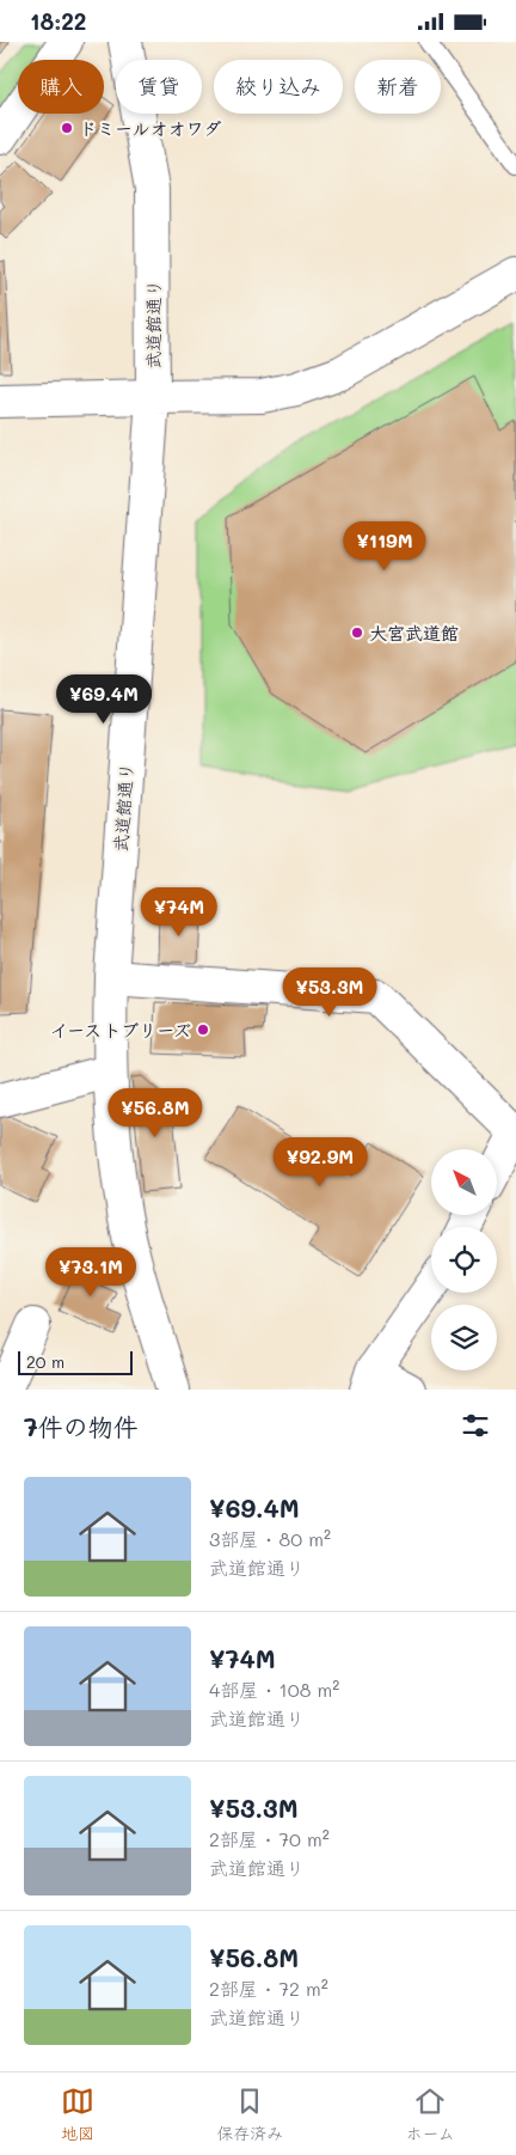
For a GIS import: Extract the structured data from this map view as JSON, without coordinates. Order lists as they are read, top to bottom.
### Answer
{
  "streets": {
    "street": ["武道館通り"]
  },
  "places": ["ドミールオオワダ", "大宮武道館", "イーストブリーズ"],
  "scale_bar": "20 m",
  "north": "top left",
  "page": {
    "status": "18:22",
    "chip": [
      "購入",
      "賃貸",
      "絞り込み",
      "新着"
    ],
    "price": [
      "¥119M",
      "¥69.4M",
      "¥74M",
      "¥53.3M",
      "¥56.8M",
      "¥92.9M",
      "¥73.1M"
    ],
    "scale": "20 m",
    "heading": "7件の物件",
    "list": [
      {
        "name": "¥69.4M",
        "note": "3部屋 · 80 m² · 武道館通り"
      },
      {
        "name": "¥74M",
        "note": "4部屋 · 108 m² · 武道館通り"
      },
      {
        "name": "¥53.3M",
        "note": "2部屋 · 70 m² · 武道館通り"
      },
      {
        "name": "¥56.8M",
        "note": "2部屋 · 72 m² · 武道館通り"
      }
    ],
    "tabs": ["地図", "保存済み", "ホーム"]
  }
}
